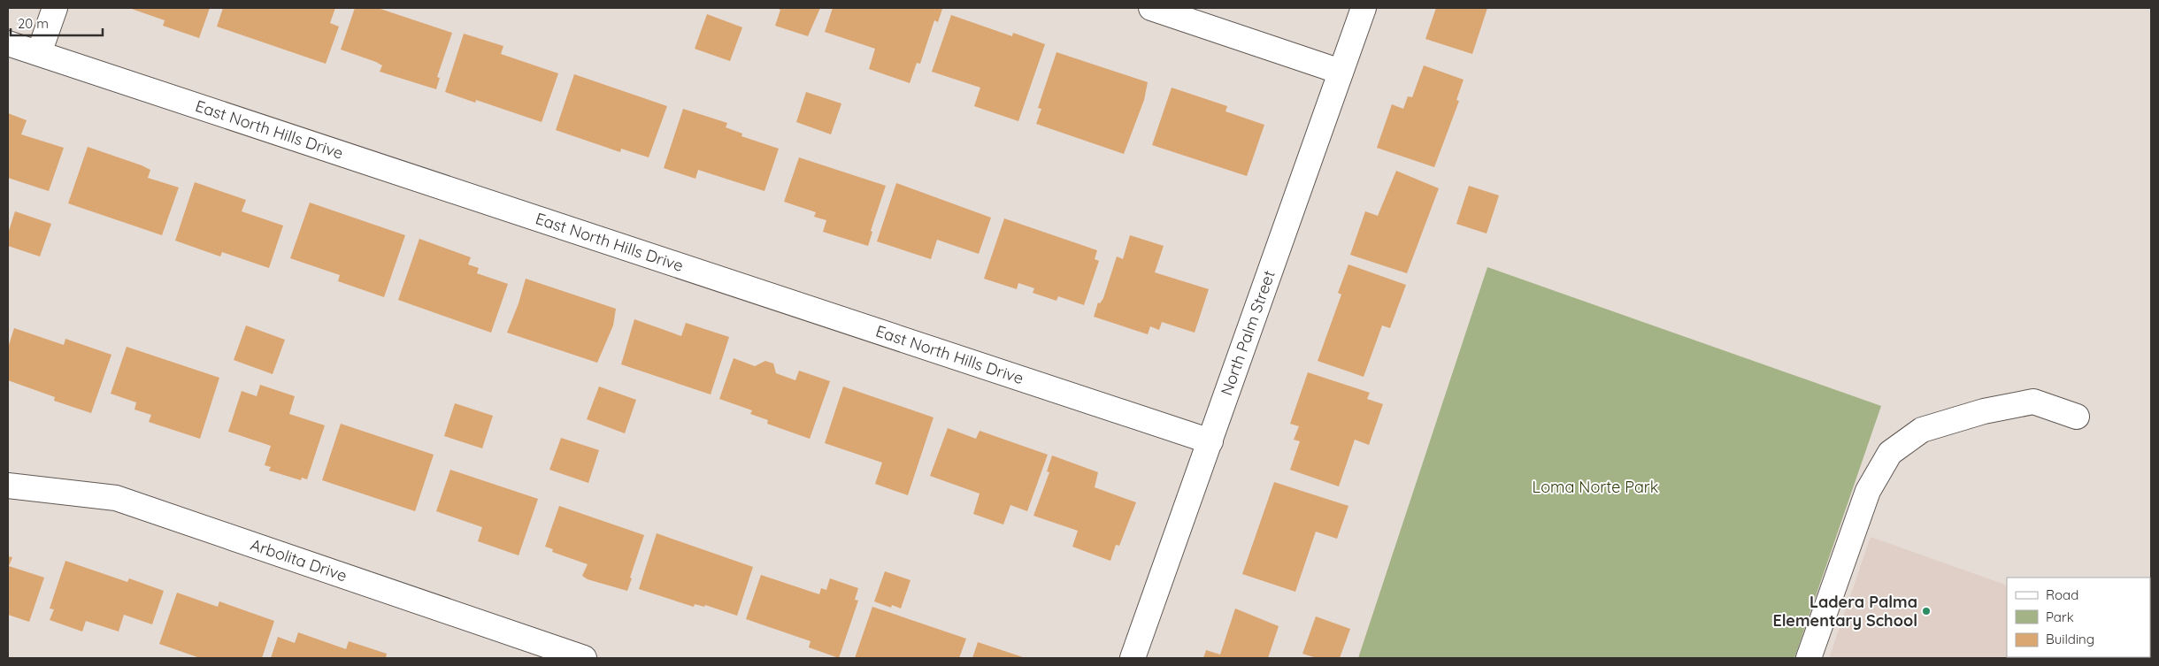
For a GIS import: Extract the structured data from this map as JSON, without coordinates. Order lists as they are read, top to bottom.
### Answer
{
  "streets": {
    "street": ["East North Hills Drive", "North Palm Street", "Arbolita Drive"]
  },
  "crossings": [
    ["East North Hills Drive", "North Palm Street"]
  ],
  "parks": ["Loma Norte Park"],
  "places": ["Ladera Palma Elementary School"],
  "legend": ["Road", "Park", "Building"],
  "scale_bar": "20 m"
}
